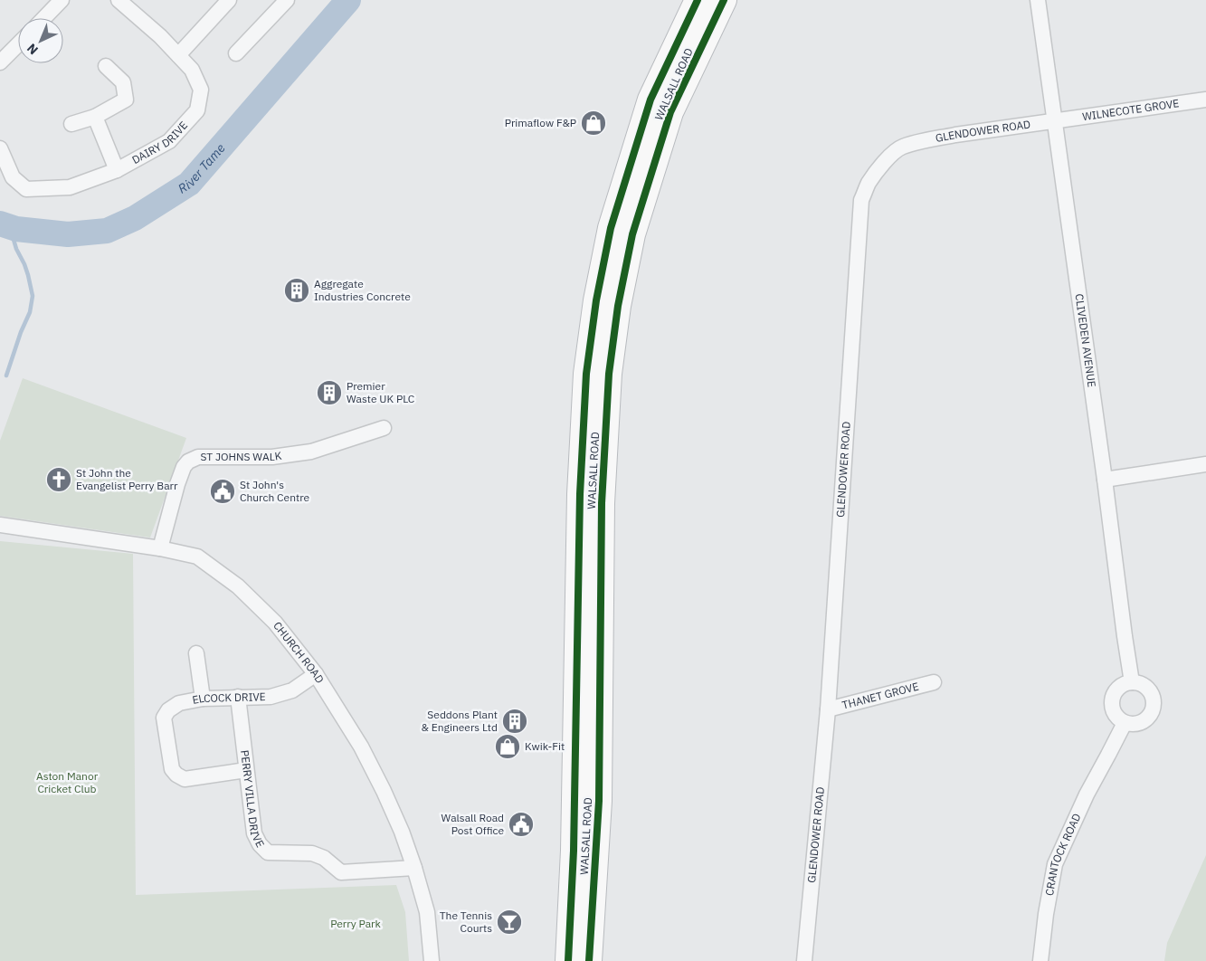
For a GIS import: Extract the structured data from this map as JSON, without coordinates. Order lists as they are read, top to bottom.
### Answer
{
  "streets": {
    "highway": ["WALSALL ROAD"],
    "street": [
      "WILNECOTE GROVE",
      "GLENDOWER ROAD",
      "DAIRY DRIVE",
      "CLIVEDEN AVENUE",
      "ST JOHNS WALK",
      "CHURCH ROAD",
      "THANET GROVE",
      "ELCOCK DRIVE",
      "PERRY VILLA DRIVE",
      "CRANTOCK ROAD"
    ]
  },
  "crossings": [
    ["WILNECOTE GROVE", "GLENDOWER ROAD"],
    ["WILNECOTE GROVE", "CLIVEDEN AVENUE"],
    ["GLENDOWER ROAD", "CLIVEDEN AVENUE"],
    ["GLENDOWER ROAD", "THANET GROVE"],
    ["CLIVEDEN AVENUE", "CRANTOCK ROAD"],
    ["ST JOHNS WALK", "CHURCH ROAD"],
    ["CHURCH ROAD", "ELCOCK DRIVE"],
    ["CHURCH ROAD", "PERRY VILLA DRIVE"],
    ["ELCOCK DRIVE", "PERRY VILLA DRIVE"]
  ],
  "water": ["River Tame"],
  "parks": ["Aston Manor Cricket Club", "Perry Park"],
  "places": {
    "shop": ["Primaflow F&P", "Kwik-Fit"],
    "building": ["Aggregate Industries Concrete", "Premier Waste UK PLC", "Seddons Plant & Engineers Ltd"],
    "church": ["St John the Evangelist Perry Barr"],
    "public building": ["St John's Church Centre", "Walsall Road Post Office"],
    "bar": ["The Tennis Courts"]
  },
  "north": "bottom left"
}
